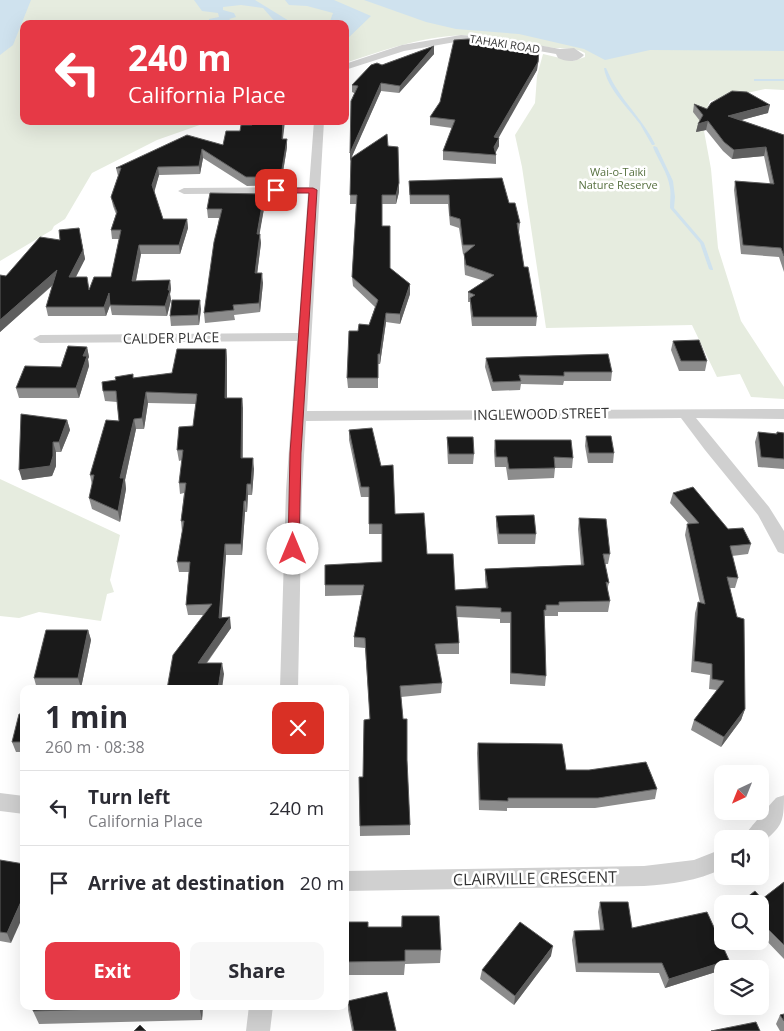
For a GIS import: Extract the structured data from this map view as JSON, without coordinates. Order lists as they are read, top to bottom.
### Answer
{
  "streets": {
    "street": [
      "TAHAKI ROAD",
      "CALDER PLACE",
      "INGLEWOOD STREET",
      "CLAIRVILLE CRESCENT"
    ]
  },
  "parks": ["Wai-o-Taiki Nature Reserve"],
  "north": "bottom left",
  "page": {
    "turn": ["240 m", "California Place"],
    "heading": ["1 min", "260 m · 08:38"],
    "list": [
      {
        "name": "Turn left",
        "note": "California Place",
        "value": "240 m"
      },
      {
        "name": "Arrive at destination",
        "value": "20 m"
      }
    ],
    "buttons": ["Exit", "Share"]
  }
}
